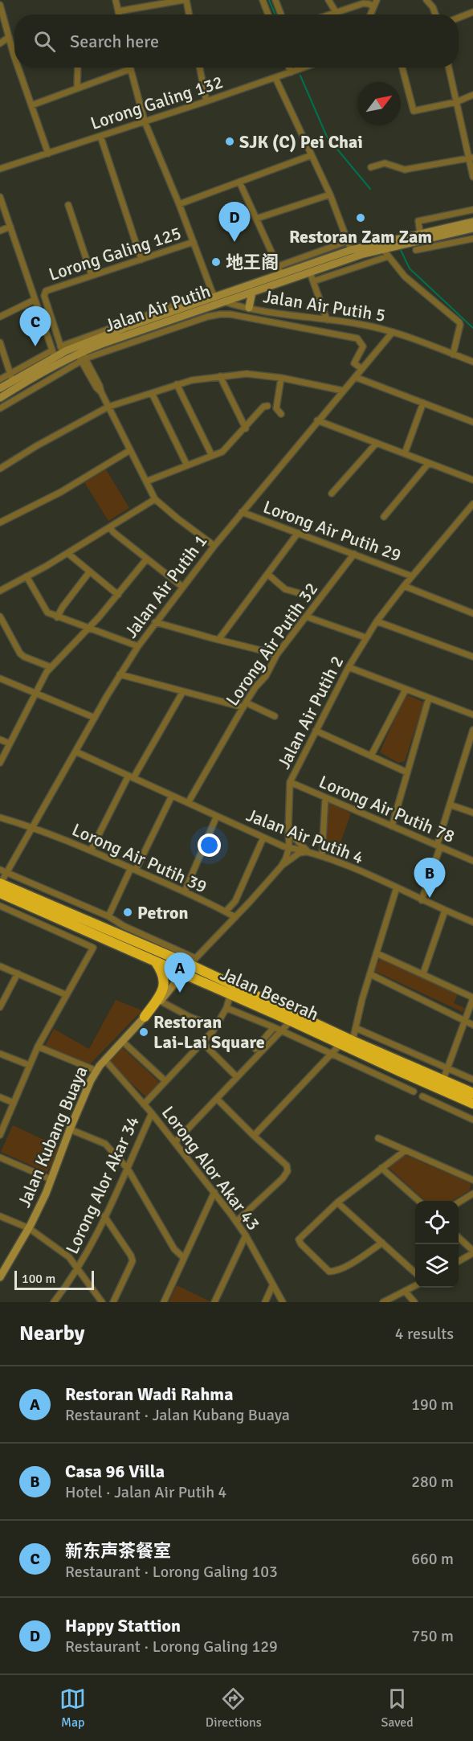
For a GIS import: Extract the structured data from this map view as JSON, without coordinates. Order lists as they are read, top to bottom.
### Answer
{
  "streets": {
    "highway": ["Jalan Beserah"],
    "street": [
      "Lorong Galing 132",
      "Lorong Galing 125",
      "Jalan Air Putih 5",
      "Jalan Air Putih",
      "Lorong Air Putih 29",
      "Jalan Air Putih 1",
      "Lorong Air Putih 32",
      "Jalan Air Putih 2",
      "Lorong Air Putih 78",
      "Jalan Air Putih 4",
      "Lorong Air Putih 39",
      "Jalan Kubang Buaya",
      "Lorong Alor Akar 43",
      "Lorong Alor Akar 34"
    ]
  },
  "crossings": [
    ["Lorong Galing 125", "Jalan Air Putih"],
    ["Jalan Air Putih 5", "Jalan Air Putih"],
    ["Jalan Air Putih 5", "Jalan Air Putih 1"],
    ["Lorong Air Putih 29", "Jalan Air Putih 1"],
    ["Lorong Air Putih 29", "Lorong Air Putih 32"],
    ["Lorong Air Putih 29", "Jalan Air Putih 2"],
    ["Jalan Air Putih 1", "Jalan Air Putih 4"],
    ["Jalan Air Putih 1", "Lorong Air Putih 39"],
    ["Jalan Air Putih 1", "Jalan Beserah"],
    ["Lorong Air Putih 32", "Jalan Air Putih 4"],
    ["Jalan Air Putih 2", "Lorong Air Putih 78"],
    ["Jalan Air Putih 2", "Jalan Air Putih 4"],
    ["Jalan Air Putih 2", "Lorong Air Putih 39"],
    ["Jalan Air Putih 2", "Jalan Beserah"],
    ["Jalan Air Putih 2", "Jalan Kubang Buaya"],
    ["Jalan Beserah", "Jalan Kubang Buaya"],
    ["Jalan Kubang Buaya", "Lorong Alor Akar 43"],
    ["Lorong Alor Akar 43", "Lorong Alor Akar 34"]
  ],
  "places": [
    "SJK (C) Pei Chai",
    "Restoran Zam Zam",
    "地王阁",
    "Petron",
    "Restoran Lai-Lai Square"
  ],
  "scale_bar": "100 m",
  "north": "top right",
  "page": {
    "search": "Search here",
    "pins": [
      "D",
      "C",
      "B",
      "A"
    ],
    "scale": "100 m",
    "heading": ["Nearby", "4 results"],
    "list": [
      {
        "mark": "A",
        "name": "Restoran Wadi Rahma",
        "note": "Restaurant · Jalan Kubang Buaya",
        "value": "190 m"
      },
      {
        "mark": "B",
        "name": "Casa 96 Villa",
        "note": "Hotel · Jalan Air Putih 4",
        "value": "280 m"
      },
      {
        "mark": "C",
        "name": "新东声茶餐室",
        "note": "Restaurant · Lorong Galing 103",
        "value": "660 m"
      },
      {
        "mark": "D",
        "name": "Happy Stattion",
        "note": "Restaurant · Lorong Galing 129",
        "value": "750 m"
      }
    ],
    "nav": ["Map", "Directions", "Saved"]
  }
}
